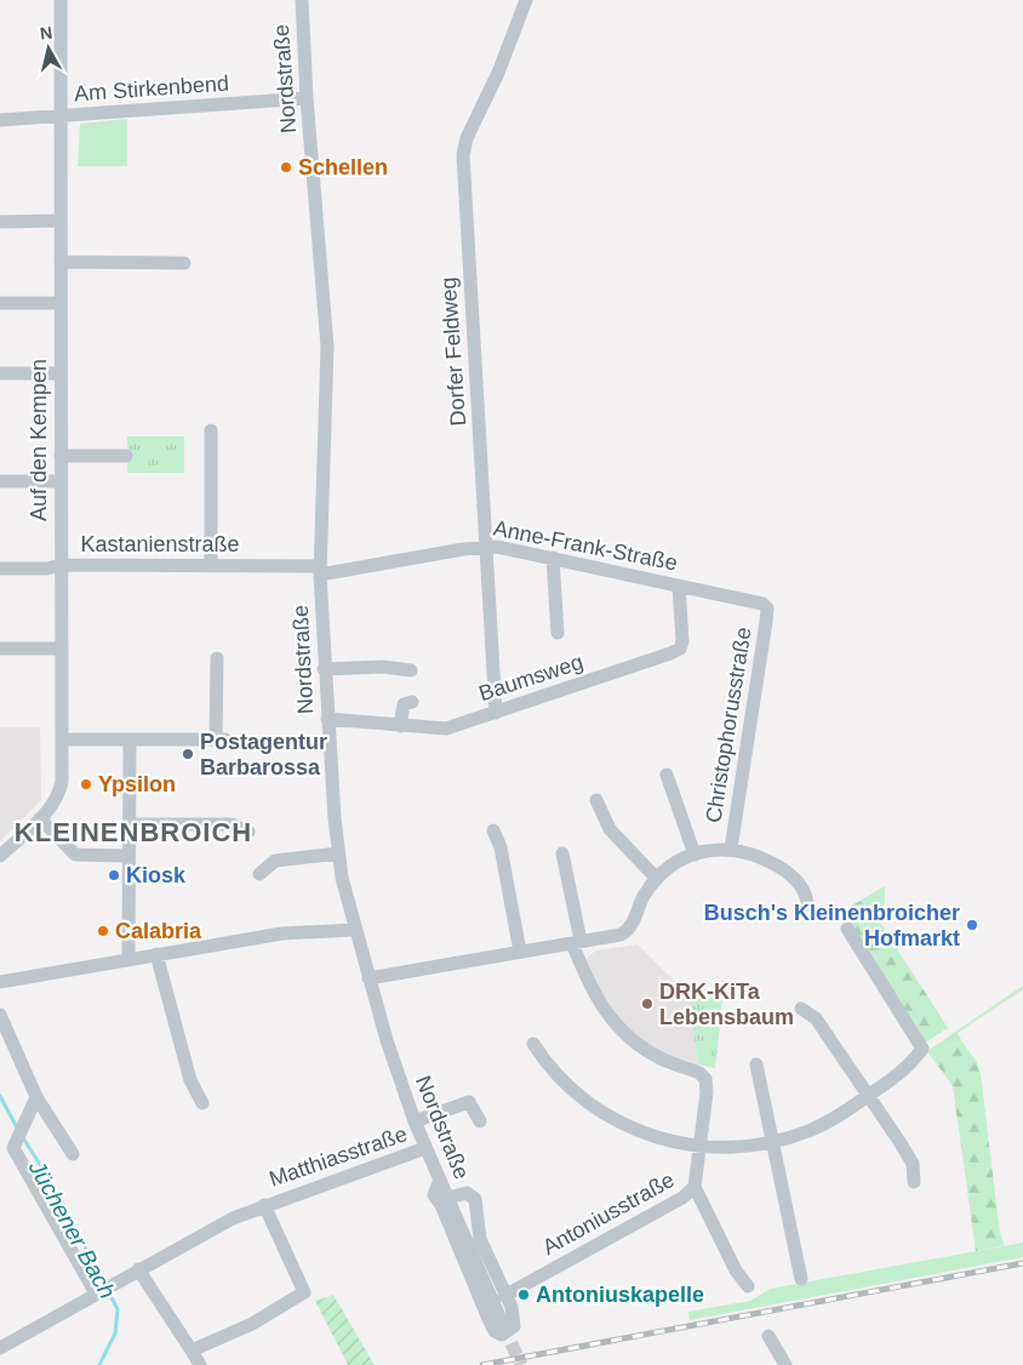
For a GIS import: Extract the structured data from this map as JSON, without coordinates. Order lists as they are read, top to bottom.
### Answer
{
  "streets": {
    "street": [
      "Nordstraße",
      "Am Stirkenbend",
      "Dorfer Feldweg",
      "Auf den Kempen",
      "Kastanienstraße",
      "Anne-Frank-Straße",
      "Baumsweg",
      "Christophorusstraße",
      "Matthiasstraße",
      "Antoniusstraße"
    ]
  },
  "crossings": [
    ["Nordstraße", "Am Stirkenbend"],
    ["Nordstraße", "Kastanienstraße"],
    ["Nordstraße", "Anne-Frank-Straße"],
    ["Nordstraße", "Baumsweg"],
    ["Nordstraße", "Matthiasstraße"],
    ["Am Stirkenbend", "Auf den Kempen"],
    ["Dorfer Feldweg", "Anne-Frank-Straße"],
    ["Dorfer Feldweg", "Baumsweg"],
    ["Auf den Kempen", "Kastanienstraße"],
    ["Kastanienstraße", "Anne-Frank-Straße"],
    ["Anne-Frank-Straße", "Baumsweg"],
    ["Anne-Frank-Straße", "Christophorusstraße"]
  ],
  "districts": ["KLEINENBROICH"],
  "water": ["Jüchener Bach"],
  "places": [
    "Schellen",
    "Postagentur Barbarossa",
    "Ypsilon",
    "Kiosk",
    "Busch's Kleinenbroicher Hofmarkt",
    "Calabria",
    "DRK-KiTa Lebensbaum",
    "Antoniuskapelle"
  ],
  "north": "top"
}
